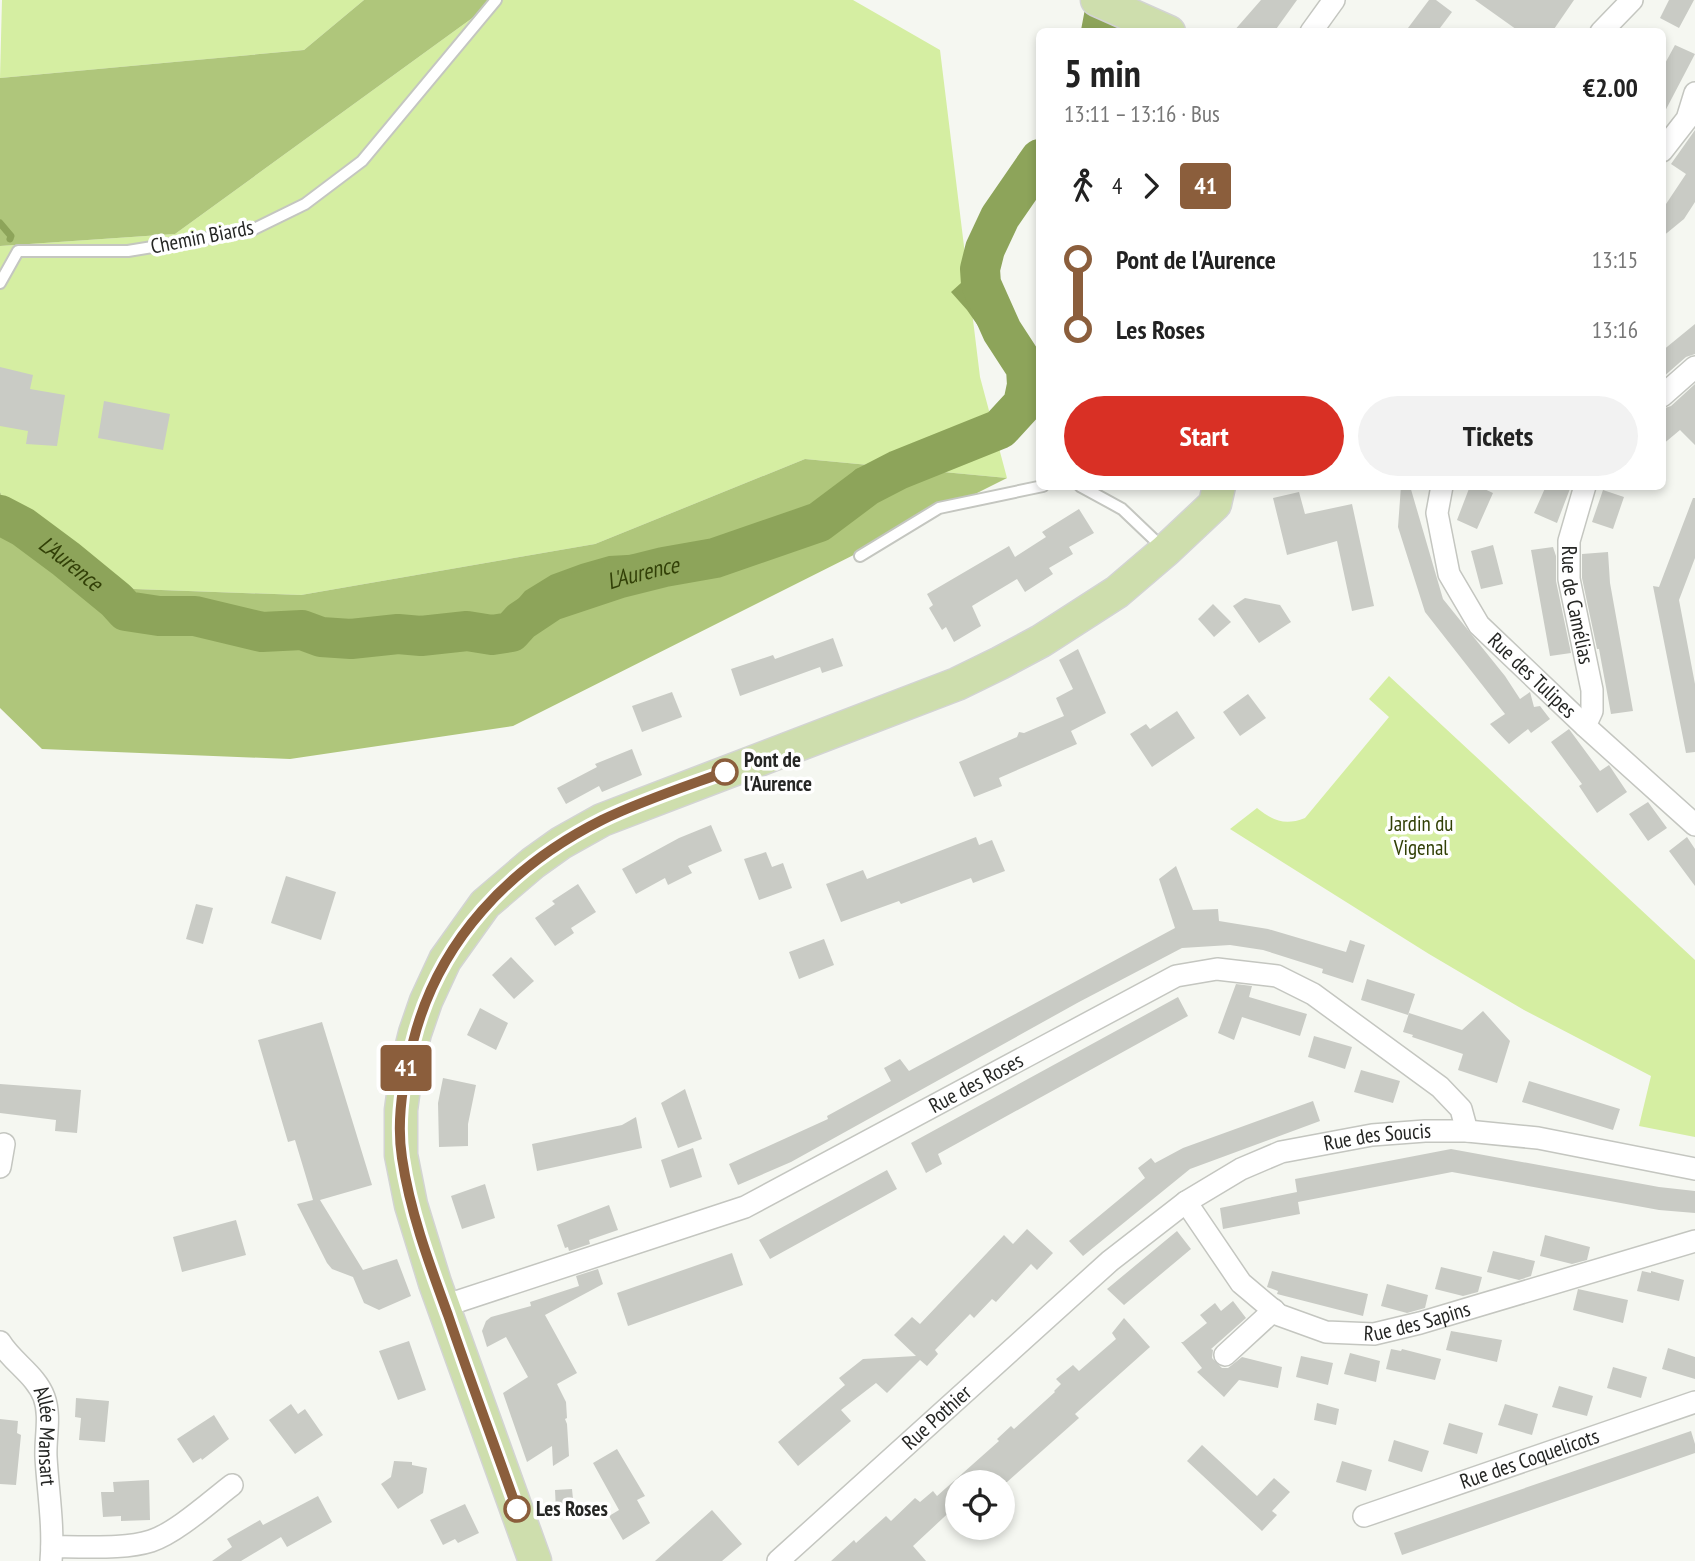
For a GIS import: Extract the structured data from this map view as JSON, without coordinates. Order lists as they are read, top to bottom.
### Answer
{
  "streets": {
    "street": [
      "Rue de Camélias",
      "Rue des Tulipes",
      "Rue des Roses",
      "Rue des Soucis",
      "Rue des Sapins",
      "Rue Pothier",
      "Allée Mansart",
      "Rue des Coquelicots"
    ],
    "lane": ["Chemin Biards"]
  },
  "crossings": [
    ["Rue de Camélias", "Rue des Tulipes"],
    ["Rue des Roses", "Rue des Soucis"],
    ["Rue des Soucis", "Rue des Sapins"],
    ["Rue des Soucis", "Rue Pothier"]
  ],
  "water": ["L'Aurence"],
  "parks": ["Jardin du Vigenal"],
  "places": ["Pont de l'Aurence", "Les Roses"],
  "lines": ["bus line 41"],
  "page": {
    "on_map": "41",
    "heading": ["5 min", "13:11 – 13:16 · Bus", "€2.00"],
    "legs": ["4", "41"],
    "list": [
      {
        "name": "Pont de l'Aurence",
        "value": "13:15"
      },
      {
        "name": "Les Roses",
        "value": "13:16"
      }
    ],
    "buttons": ["Start", "Tickets"]
  }
}
